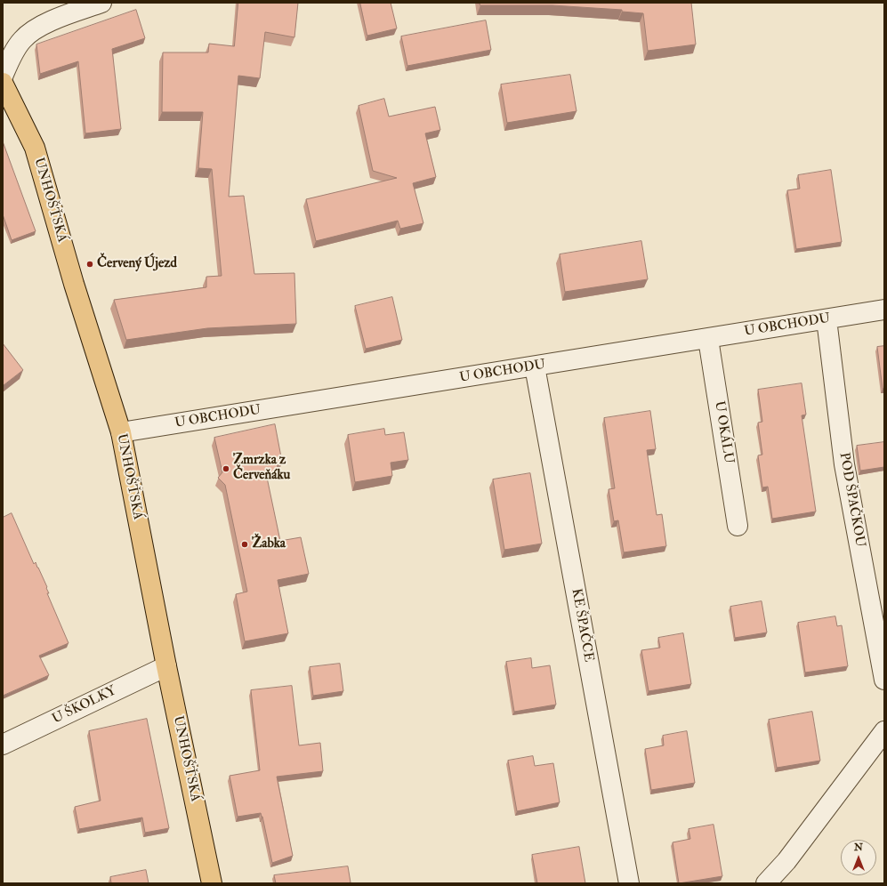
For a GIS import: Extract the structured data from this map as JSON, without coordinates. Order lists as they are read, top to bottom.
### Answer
{
  "streets": {
    "main road": ["UNHOŠŤSKÁ"],
    "street": [
      "U OBCHODU",
      "U OKÁLU",
      "POD ŠPAČKOU",
      "KE ŠPAČCE",
      "U ŠKOLKY"
    ]
  },
  "crossings": [
    ["UNHOŠŤSKÁ", "U OBCHODU"],
    ["UNHOŠŤSKÁ", "U ŠKOLKY"],
    ["U OBCHODU", "U OKÁLU"],
    ["U OBCHODU", "POD ŠPAČKOU"],
    ["U OBCHODU", "KE ŠPAČCE"]
  ],
  "places": ["Červený Újezd", "Zmrzka z Červeňáku", "Žabka"],
  "north": "top"
}
